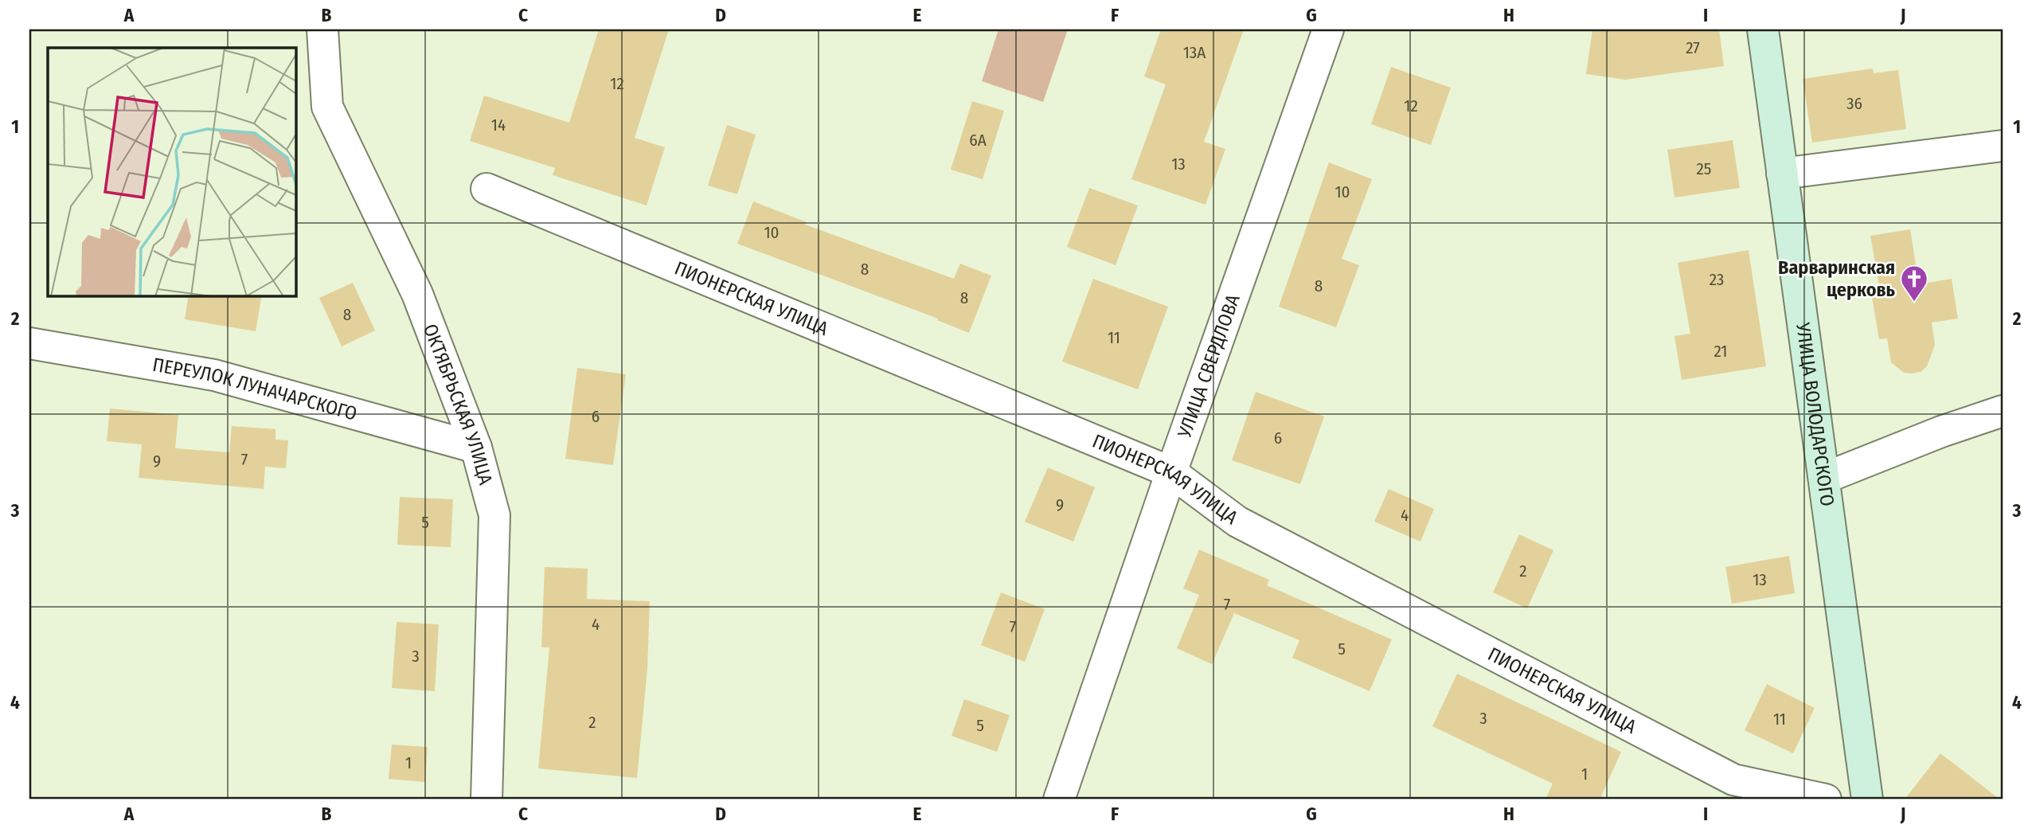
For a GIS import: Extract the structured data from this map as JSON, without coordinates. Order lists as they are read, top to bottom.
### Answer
{
  "streets": {
    "main road": ["УЛИЦА ВОЛОДАРСКОГО"],
    "street": [
      "ПИОНЕРСКАЯ УЛИЦА",
      "УЛИЦА СВЕРДЛОВА",
      "ПЕРЕУЛОК ЛУНАЧАРСКОГО",
      "ОКТЯБРЬСКАЯ УЛИЦА"
    ]
  },
  "crossings": [
    ["ПИОНЕРСКАЯ УЛИЦА", "УЛИЦА СВЕРДЛОВА"],
    ["ПЕРЕУЛОК ЛУНАЧАРСКОГО", "ОКТЯБРЬСКАЯ УЛИЦА"]
  ],
  "places": {
    "church": ["Варваринская церковь"]
  },
  "house_numbers": [
    "27",
    "13А",
    "12",
    "36",
    "12",
    "14",
    "6А",
    "13",
    "25",
    "10",
    "10",
    "8",
    "23",
    "8",
    "8",
    "8",
    "11",
    "21",
    "6",
    "6",
    "7",
    "9",
    "9",
    "4",
    "5",
    "2",
    "13",
    "7",
    "4",
    "7",
    "5",
    "3",
    "3",
    "11",
    "2",
    "5",
    "1",
    "1"
  ],
  "grid": {
    "columns": [
      "A",
      "B",
      "C",
      "D",
      "E",
      "F",
      "G",
      "H",
      "I",
      "J"
    ],
    "rows": [
      "1",
      "2",
      "3",
      "4"
    ]
  }
}
